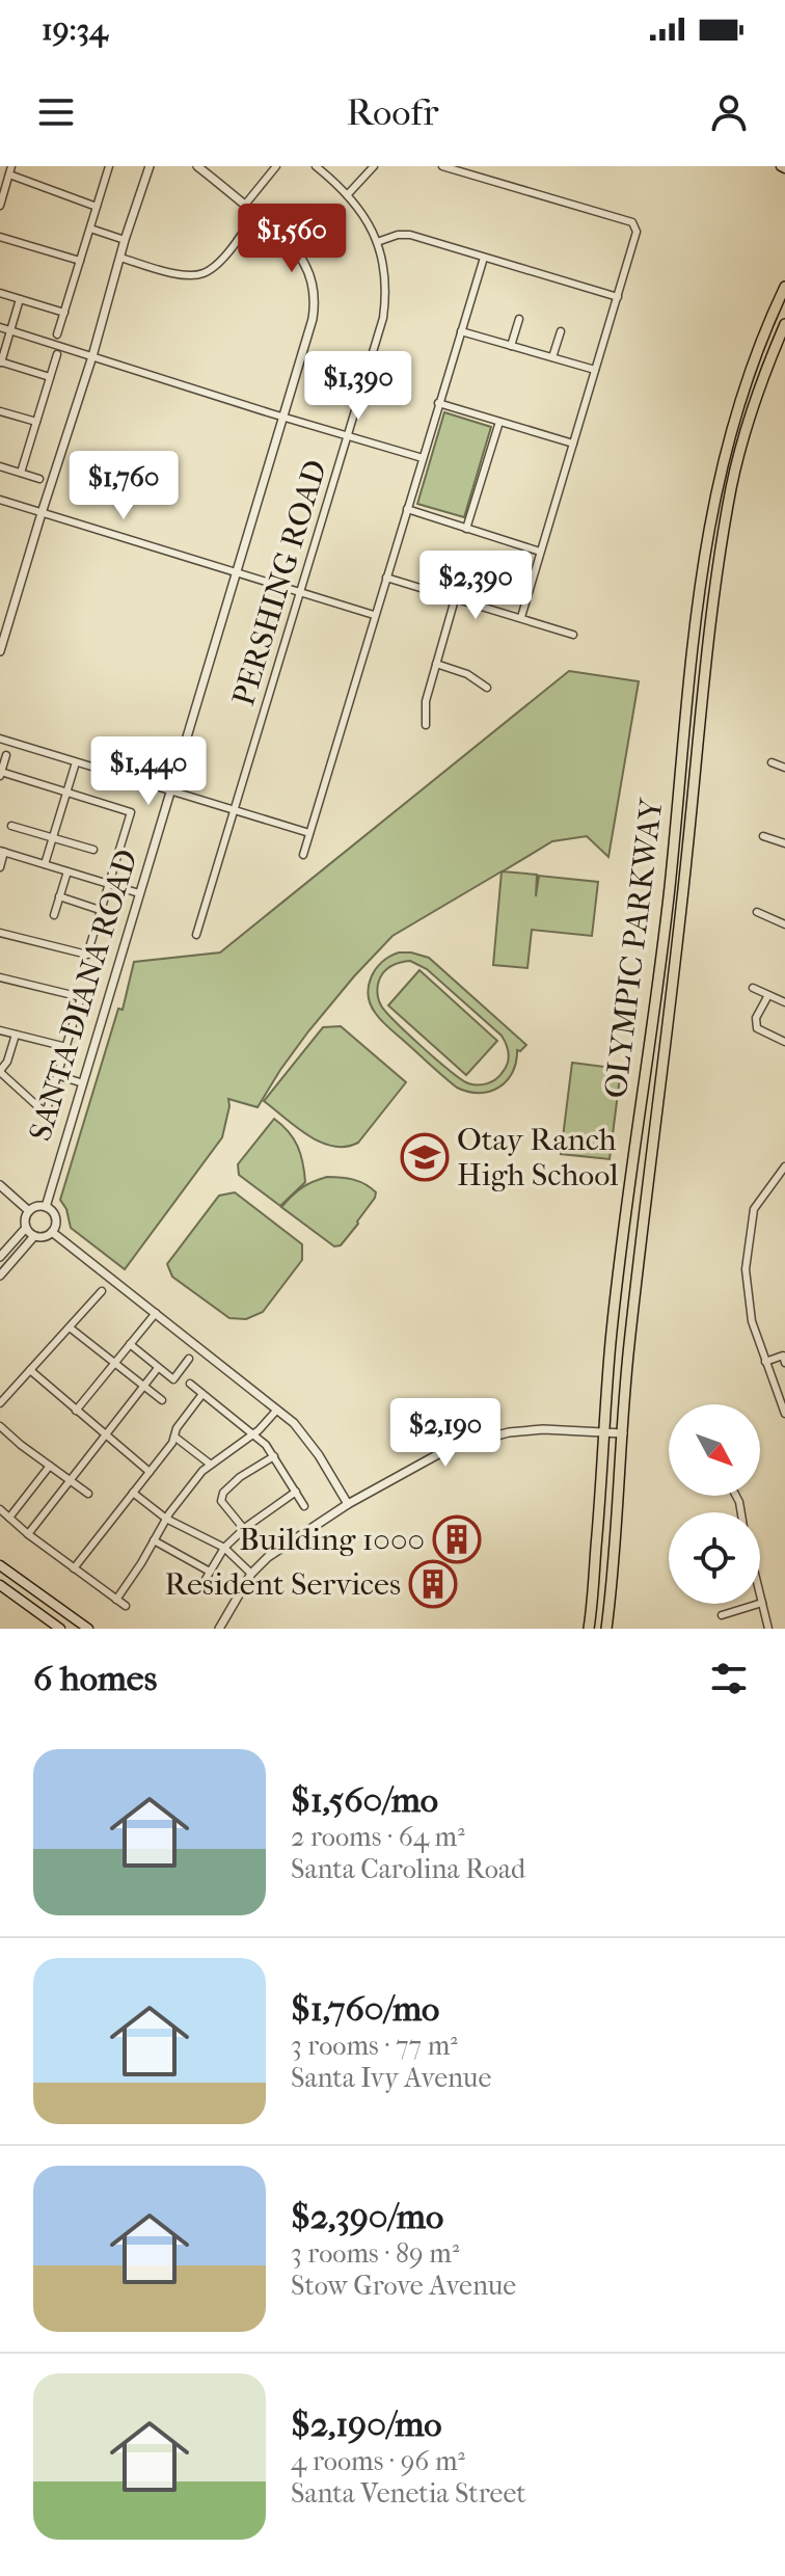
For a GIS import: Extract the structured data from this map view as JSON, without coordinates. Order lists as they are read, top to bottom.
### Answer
{
  "streets": {
    "main road": ["OLYMPIC PARKWAY"],
    "street": ["PERSHING ROAD", "SANTA DIANA ROAD"]
  },
  "places": {
    "school or university": ["Otay Ranch High School"],
    "building": ["Building 1000", "Resident Services"]
  },
  "north": "bottom right",
  "page": {
    "status": "19:34",
    "header": "Roofr",
    "price": [
      "$1,560",
      "$1,390",
      "$1,760",
      "$2,390",
      "$1,440",
      "$2,190"
    ],
    "heading": "6 homes",
    "list": [
      {
        "name": "$1,560/mo",
        "note": "2 rooms · 64 m² · Santa Carolina Road"
      },
      {
        "name": "$1,760/mo",
        "note": "3 rooms · 77 m² · Santa Ivy Avenue"
      },
      {
        "name": "$2,390/mo",
        "note": "3 rooms · 89 m² · Stow Grove Avenue"
      },
      {
        "name": "$2,190/mo",
        "note": "4 rooms · 96 m² · Santa Venetia Street"
      }
    ]
  }
}
